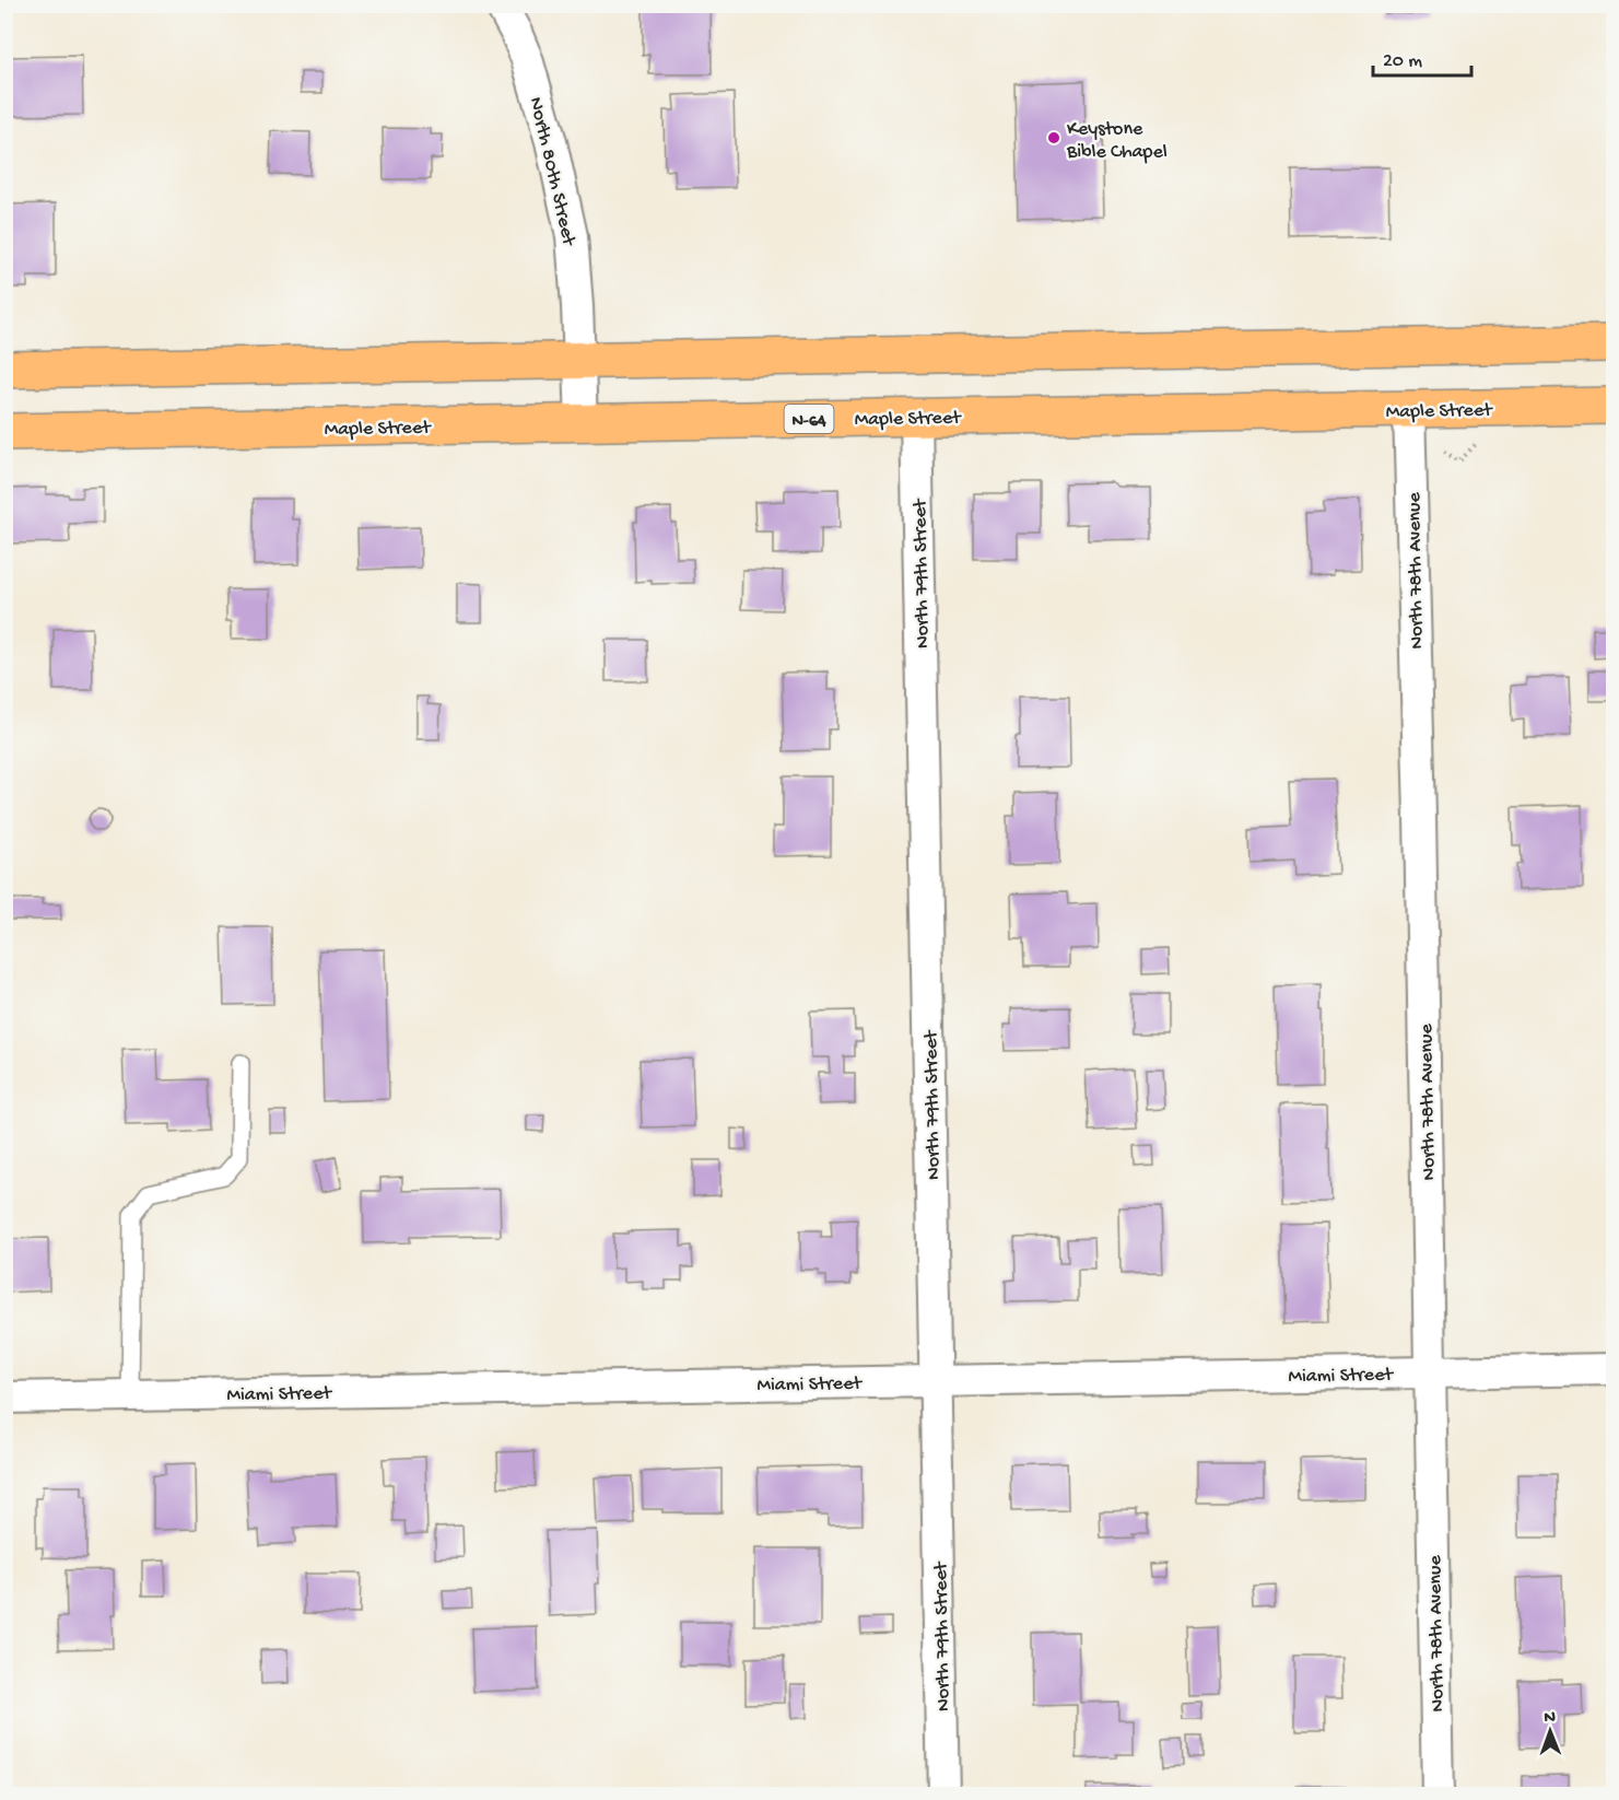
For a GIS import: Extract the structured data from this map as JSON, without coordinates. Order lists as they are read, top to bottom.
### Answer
{
  "streets": {
    "main road": ["Maple Street", "N-64"],
    "street": [
      "North 80th Street",
      "North 78th Avenue",
      "North 79th Street",
      "Miami Street"
    ]
  },
  "crossings": [
    ["North 80th Street", "Maple Street"],
    ["Maple Street", "North 78th Avenue"],
    ["Maple Street", "North 79th Street"],
    ["North 78th Avenue", "Miami Street"],
    ["North 79th Street", "Miami Street"]
  ],
  "places": ["Keystone Bible Chapel"],
  "scale_bar": "20 m",
  "north": "top"
}
